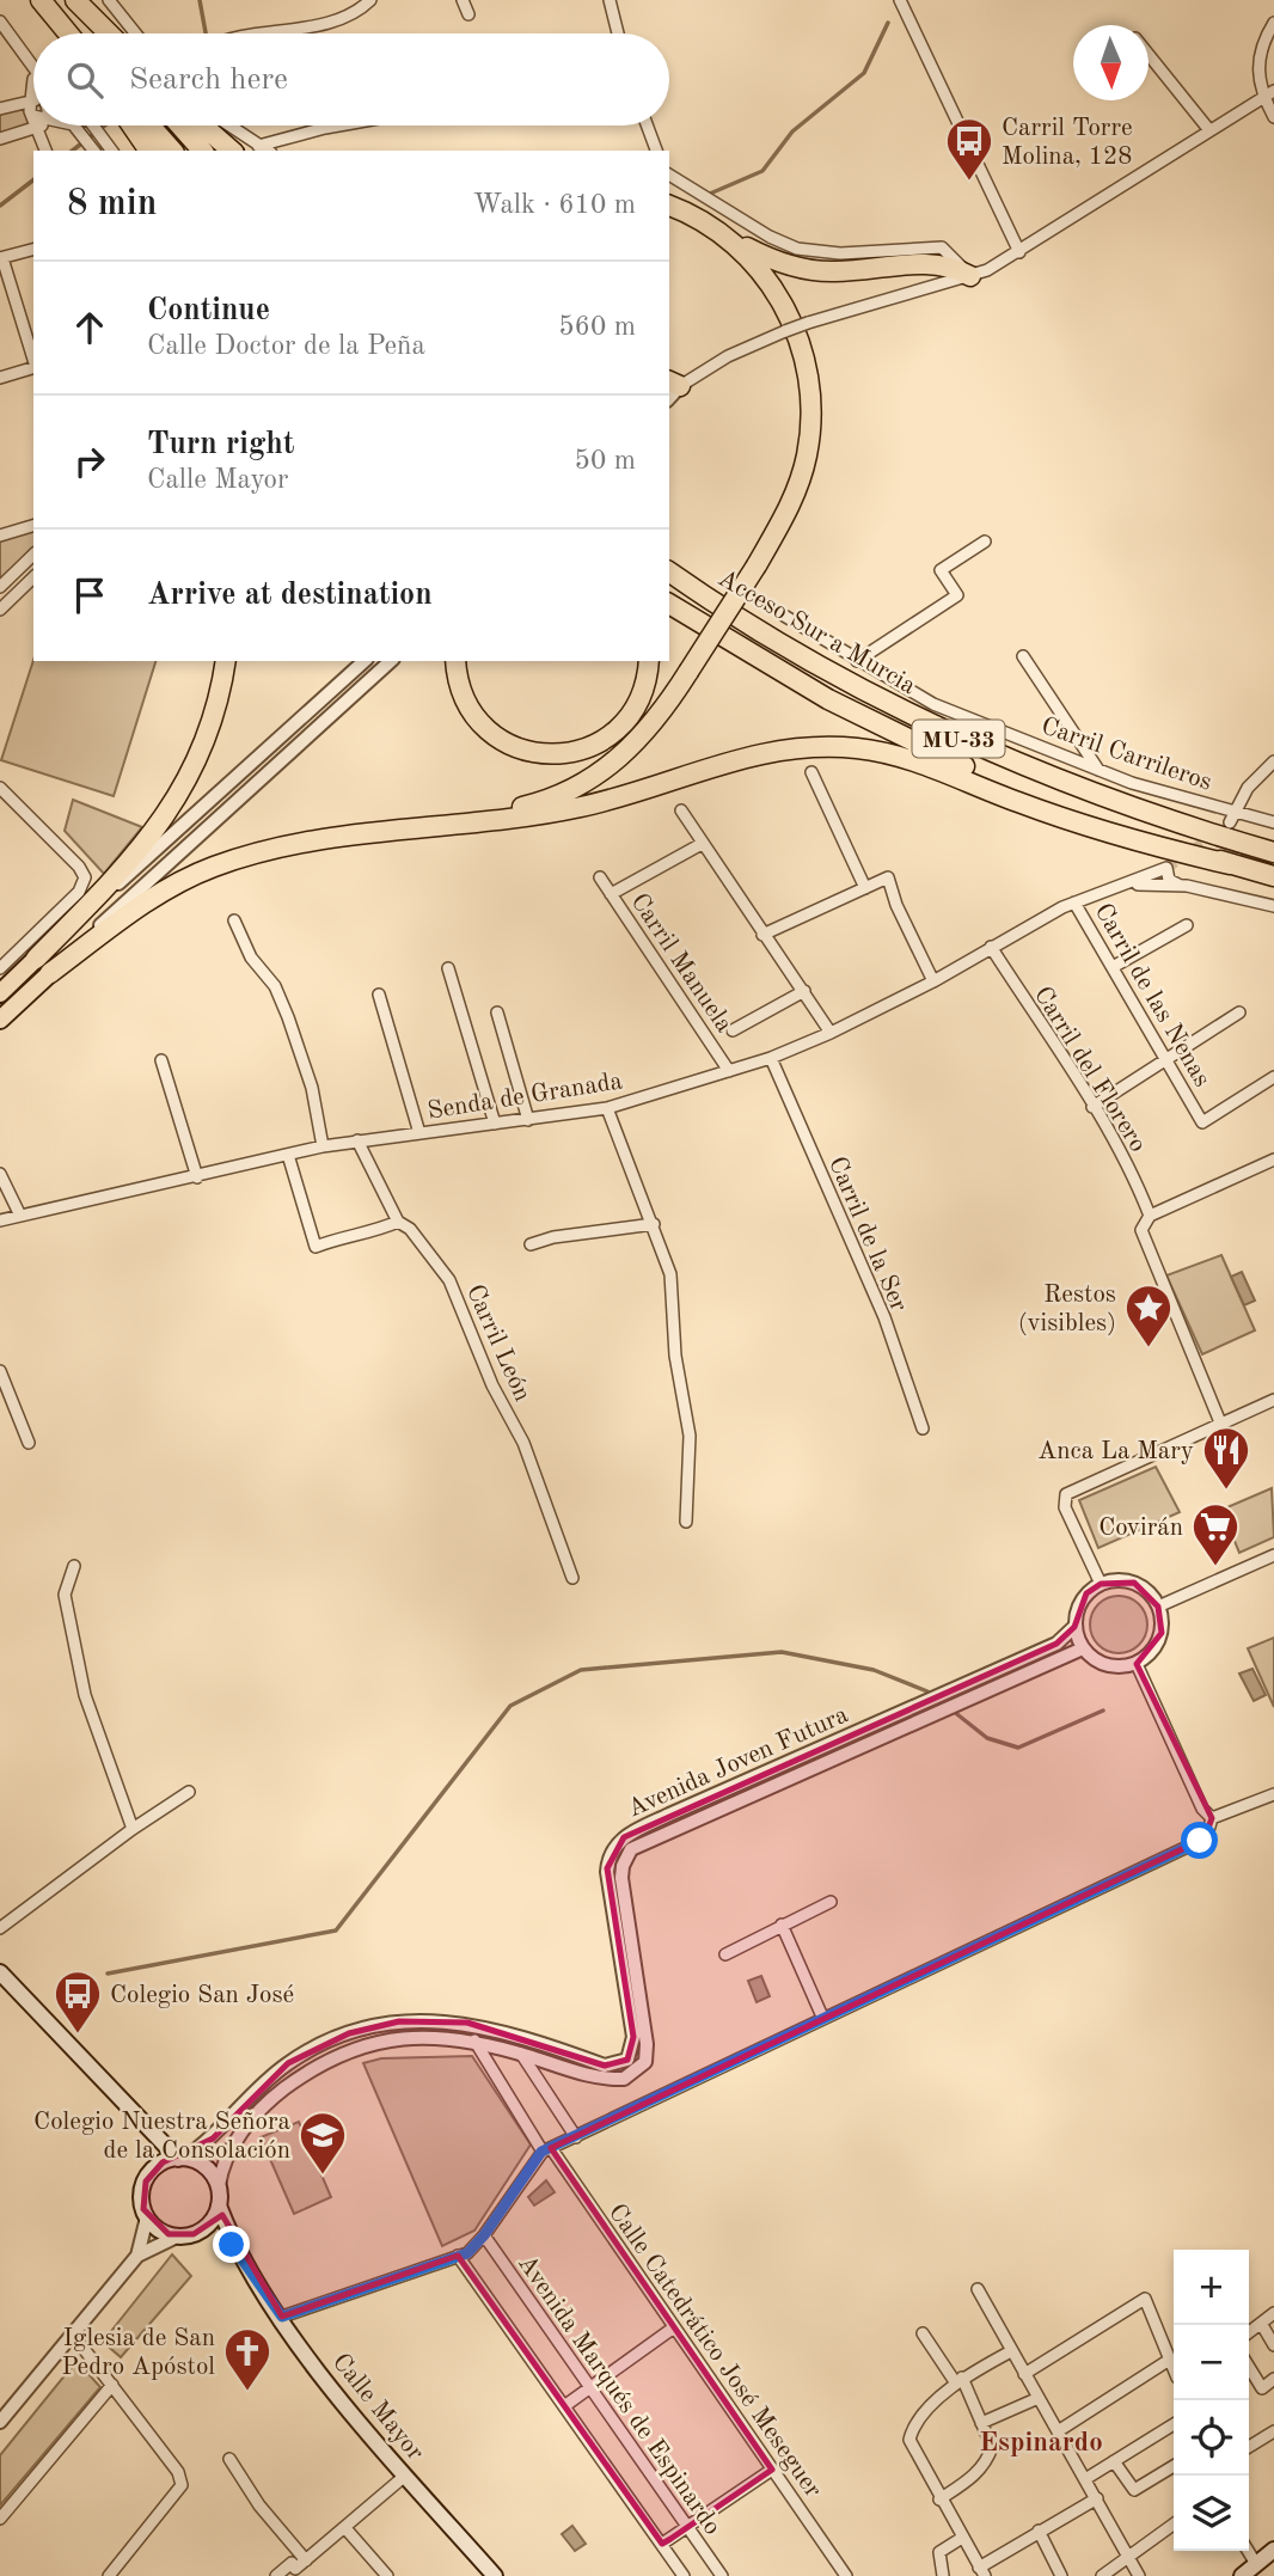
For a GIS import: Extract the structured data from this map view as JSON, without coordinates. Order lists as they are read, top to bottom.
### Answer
{
  "streets": {
    "highway": ["Acceso Sur a Murcia", "MU-33"],
    "main road": ["Calle Mayor"],
    "street": [
      "Carril Carrileros",
      "Carril Manuela",
      "Carril de las Nenas",
      "Carril del Florero",
      "Senda de Granada",
      "Carril de la Ser",
      "Carril León",
      "Avenida Joven Futura",
      "Calle Catedrático José Meseguer",
      "Avenida Marqués de Espinardo"
    ]
  },
  "crossings": [
    ["Carril Manuela", "Senda de Granada"],
    ["Carril de las Nenas", "Senda de Granada"],
    ["Carril del Florero", "Senda de Granada"],
    ["Senda de Granada", "Carril de la Ser"],
    ["Senda de Granada", "Carril León"],
    ["Avenida Joven Futura", "Calle Catedrático José Meseguer"],
    ["Avenida Joven Futura", "Avenida Marqués de Espinardo"],
    ["Avenida Joven Futura", "Calle Mayor"],
    ["Calle Catedrático José Meseguer", "Avenida Marqués de Espinardo"],
    ["Calle Catedrático José Meseguer", "Calle Mayor"],
    ["Avenida Marqués de Espinardo", "Calle Mayor"]
  ],
  "districts": ["Espinardo"],
  "places": {
    "bus stop": ["Carril Torre Molina, 128", "Colegio San José"],
    "place": ["Restos (visibles)"],
    "restaurant": ["Anca La Mary"],
    "supermarket": ["Covirán"],
    "school or university": ["Colegio Nuestra Señora de la Consolación"],
    "church": ["Iglesia de San Pedro Apóstol"]
  },
  "north": "bottom",
  "page": {
    "search": "Search here",
    "heading": ["8 min", "Walk · 610 m"],
    "list": [
      ["Continue", "Calle Doctor de la Peña", "560 m"],
      ["Turn right", "Calle Mayor", "50 m"],
      "Arrive at destination"
    ],
    "map_buttons": ["+", "−"]
  }
}
